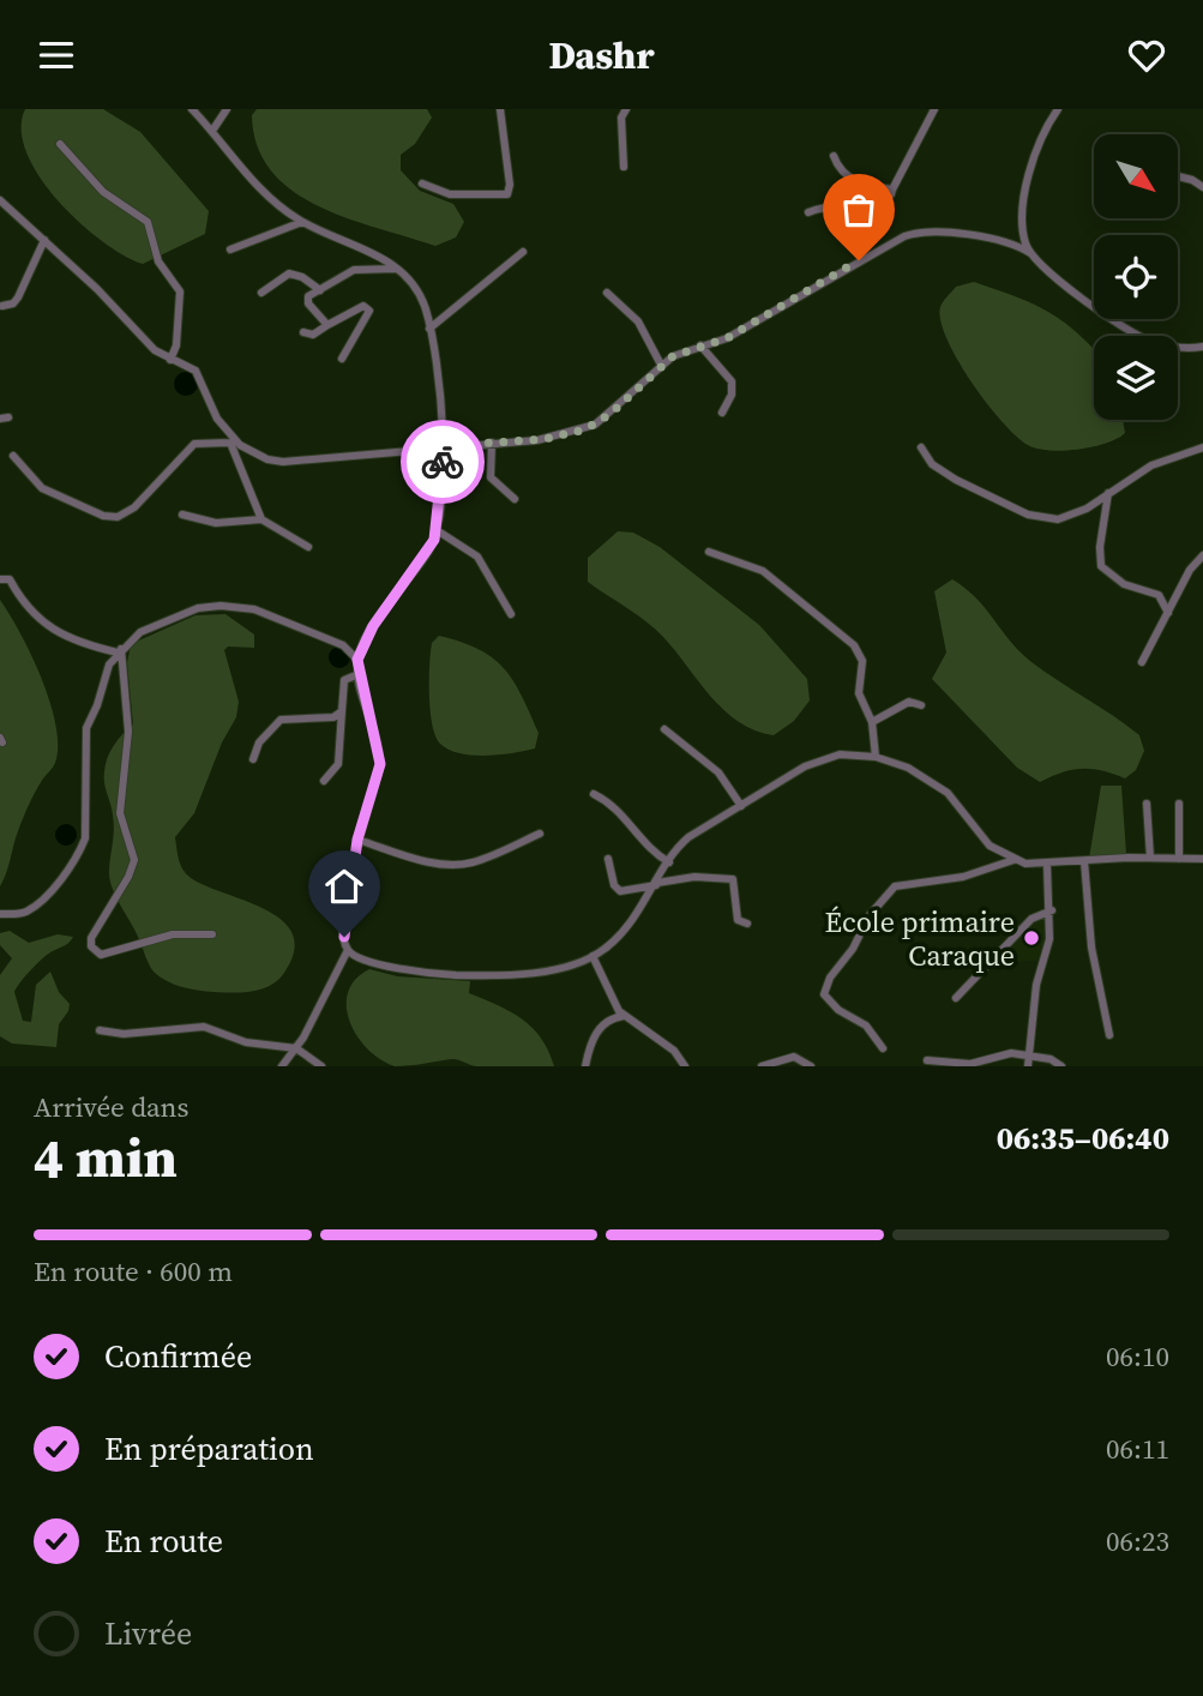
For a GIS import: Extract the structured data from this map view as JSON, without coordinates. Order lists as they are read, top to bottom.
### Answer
{
  "places": ["École primaire Caraque"],
  "north": "bottom right",
  "page": {
    "header": "Dashr",
    "heading": ["4 min", "Arrivée dans", "06:35–06:40"],
    "bar": "En route · 600 m",
    "list": [
      ["Confirmée", "06:10"],
      ["En préparation", "06:11"],
      ["En route", "06:23"],
      "Livrée"
    ]
  }
}
